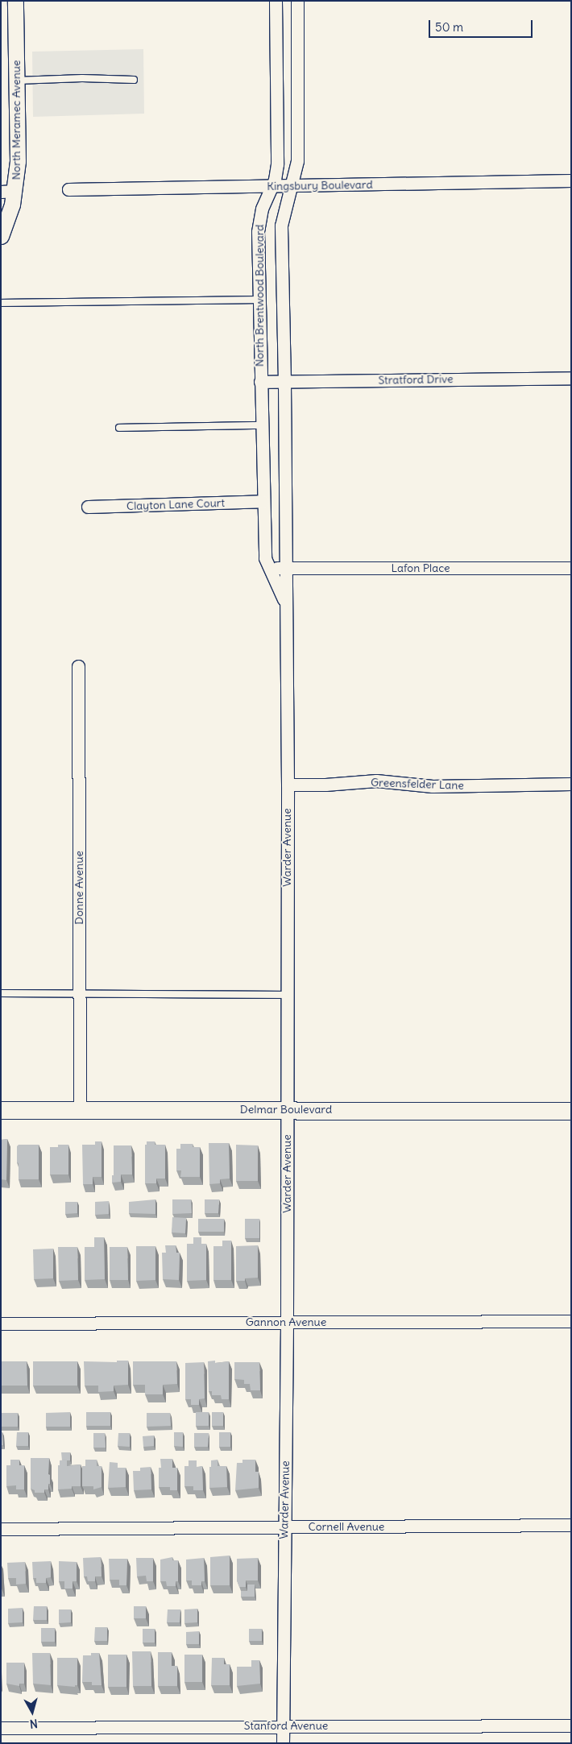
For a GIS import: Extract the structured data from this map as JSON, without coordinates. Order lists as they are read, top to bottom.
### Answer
{
  "streets": {
    "main road": ["Delmar Boulevard"],
    "street": [
      "North Meramec Avenue",
      "Kingsbury Boulevard",
      "North Brentwood Boulevard",
      "Stratford Drive",
      "Clayton Lane Court",
      "Lafon Place",
      "Greensfelder Lane",
      "Warder Avenue",
      "Donne Avenue",
      "Gannon Avenue",
      "Cornell Avenue",
      "Stanford Avenue"
    ]
  },
  "crossings": [
    ["Kingsbury Boulevard", "North Brentwood Boulevard"],
    ["North Brentwood Boulevard", "Stratford Drive"],
    ["North Brentwood Boulevard", "Clayton Lane Court"],
    ["North Brentwood Boulevard", "Lafon Place"],
    ["North Brentwood Boulevard", "Warder Avenue"],
    ["Lafon Place", "Warder Avenue"],
    ["Greensfelder Lane", "Warder Avenue"],
    ["Warder Avenue", "Delmar Boulevard"],
    ["Warder Avenue", "Gannon Avenue"],
    ["Warder Avenue", "Cornell Avenue"],
    ["Warder Avenue", "Stanford Avenue"],
    ["Donne Avenue", "Delmar Boulevard"]
  ],
  "scale_bar": "50 m",
  "north": "bottom"
}
